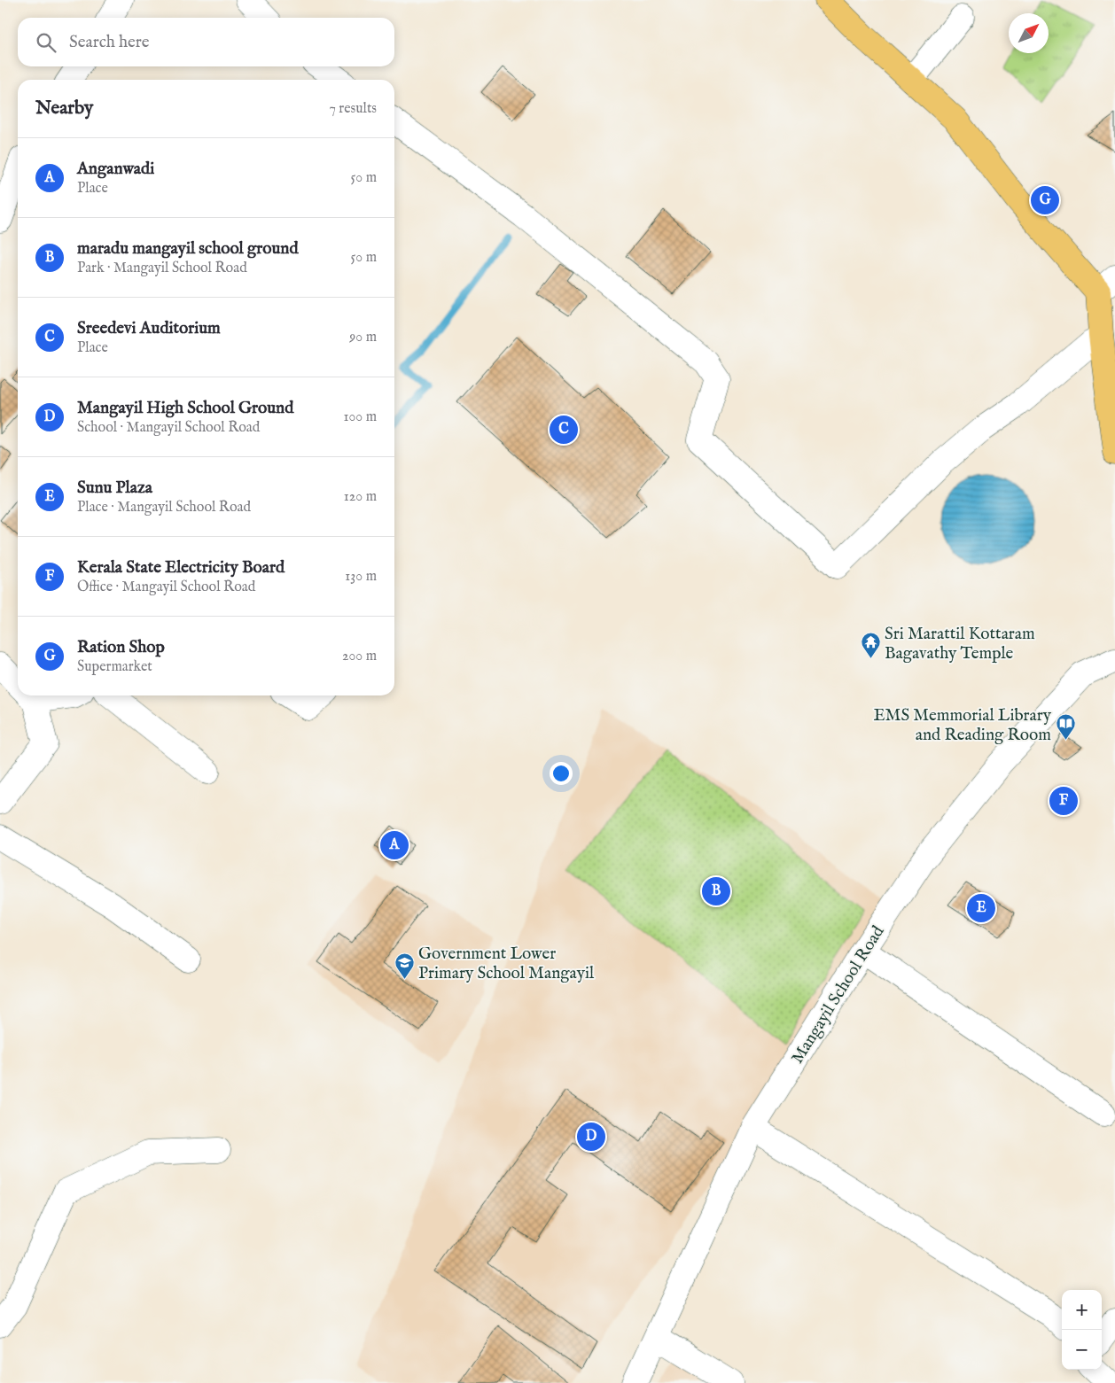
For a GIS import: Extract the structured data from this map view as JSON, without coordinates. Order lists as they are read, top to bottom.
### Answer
{
  "streets": {
    "street": ["Mangayil School Road"]
  },
  "places": {
    "temple": ["Sri Marattil Kottaram Bagavathy Temple"],
    "library": ["EMS Memmorial Library and Reading Room"],
    "school or university": ["Government Lower Primary School Mangayil"]
  },
  "north": "top right",
  "page": {
    "search": "Search here",
    "heading": ["Nearby", "7 results"],
    "list": [
      {
        "mark": "A",
        "name": "Anganwadi",
        "note": "Place",
        "value": "50 m"
      },
      {
        "mark": "B",
        "name": "maradu mangayil school ground",
        "note": "Park · Mangayil School Road",
        "value": "50 m"
      },
      {
        "mark": "C",
        "name": "Sreedevi Auditorium",
        "note": "Place",
        "value": "90 m"
      },
      {
        "mark": "D",
        "name": "Mangayil High School Ground",
        "note": "School · Mangayil School Road",
        "value": "100 m"
      },
      {
        "mark": "E",
        "name": "Sunu Plaza",
        "note": "Place · Mangayil School Road",
        "value": "120 m"
      },
      {
        "mark": "F",
        "name": "Kerala State Electricity Board",
        "note": "Office · Mangayil School Road",
        "value": "130 m"
      },
      {
        "mark": "G",
        "name": "Ration Shop",
        "note": "Supermarket",
        "value": "200 m"
      }
    ],
    "pins": [
      "G",
      "C",
      "F",
      "A",
      "B",
      "E",
      "D"
    ],
    "map_buttons": ["+", "−"]
  }
}
